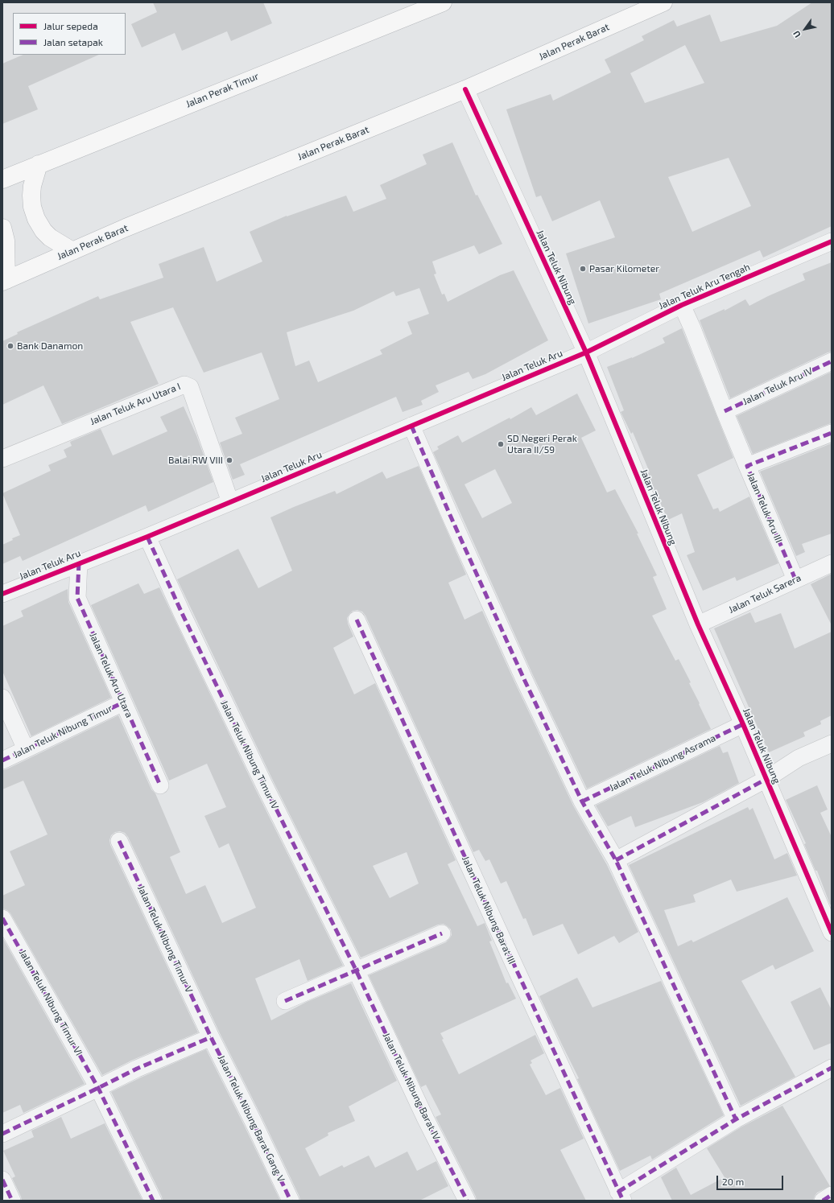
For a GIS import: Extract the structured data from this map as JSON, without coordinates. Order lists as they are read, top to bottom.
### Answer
{
  "streets": {
    "highway": ["Jalan Perak Barat", "Jalan Perak Timur"],
    "street": [
      "Jalan Teluk Nibung",
      "Jalan Teluk Aru Tengah",
      "Jalan Teluk Aru",
      "Jalan Teluk Aru IV",
      "Jalan Teluk Aru Utara I",
      "Jalan Teluk Aru III",
      "Jalan Teluk Sarera",
      "Jalan Teluk Aru Utara",
      "Jalan Teluk Nibung Timur",
      "Jalan Teluk Nibung Timur IV",
      "Jalan Teluk Nibung Asrama",
      "Jalan Teluk Nibung Barat III",
      "Jalan Teluk Nibung Timur V",
      "Jalan Teluk Nibung Timur VI",
      "Jalan Teluk Nibung Barat IV",
      "Jalan Teluk Nibung Barat Gang V"
    ]
  },
  "crossings": [
    ["Jalan Perak Barat", "Jalan Teluk Nibung"],
    ["Jalan Teluk Nibung", "Jalan Teluk Aru Tengah"],
    ["Jalan Teluk Nibung", "Jalan Teluk Aru"],
    ["Jalan Teluk Nibung", "Jalan Teluk Sarera"],
    ["Jalan Teluk Nibung", "Jalan Teluk Nibung Asrama"],
    ["Jalan Teluk Aru Tengah", "Jalan Teluk Aru"],
    ["Jalan Teluk Aru", "Jalan Teluk Aru Utara I"],
    ["Jalan Teluk Aru", "Jalan Teluk Aru Utara"],
    ["Jalan Teluk Aru", "Jalan Teluk Nibung Timur IV"],
    ["Jalan Teluk Aru III", "Jalan Teluk Sarera"],
    ["Jalan Teluk Aru Utara", "Jalan Teluk Nibung Timur"],
    ["Jalan Teluk Nibung Timur IV", "Jalan Teluk Nibung Barat IV"],
    ["Jalan Teluk Nibung Timur V", "Jalan Teluk Nibung Barat Gang V"]
  ],
  "places": [
    "Pasar Kilometer",
    "Bank Danamon",
    "SD Negeri Perak Utara II/59",
    "Balai RW VIII"
  ],
  "legend": ["Jalur sepeda", "Jalan setapak"],
  "scale_bar": "20 m",
  "north": "bottom left"
}
